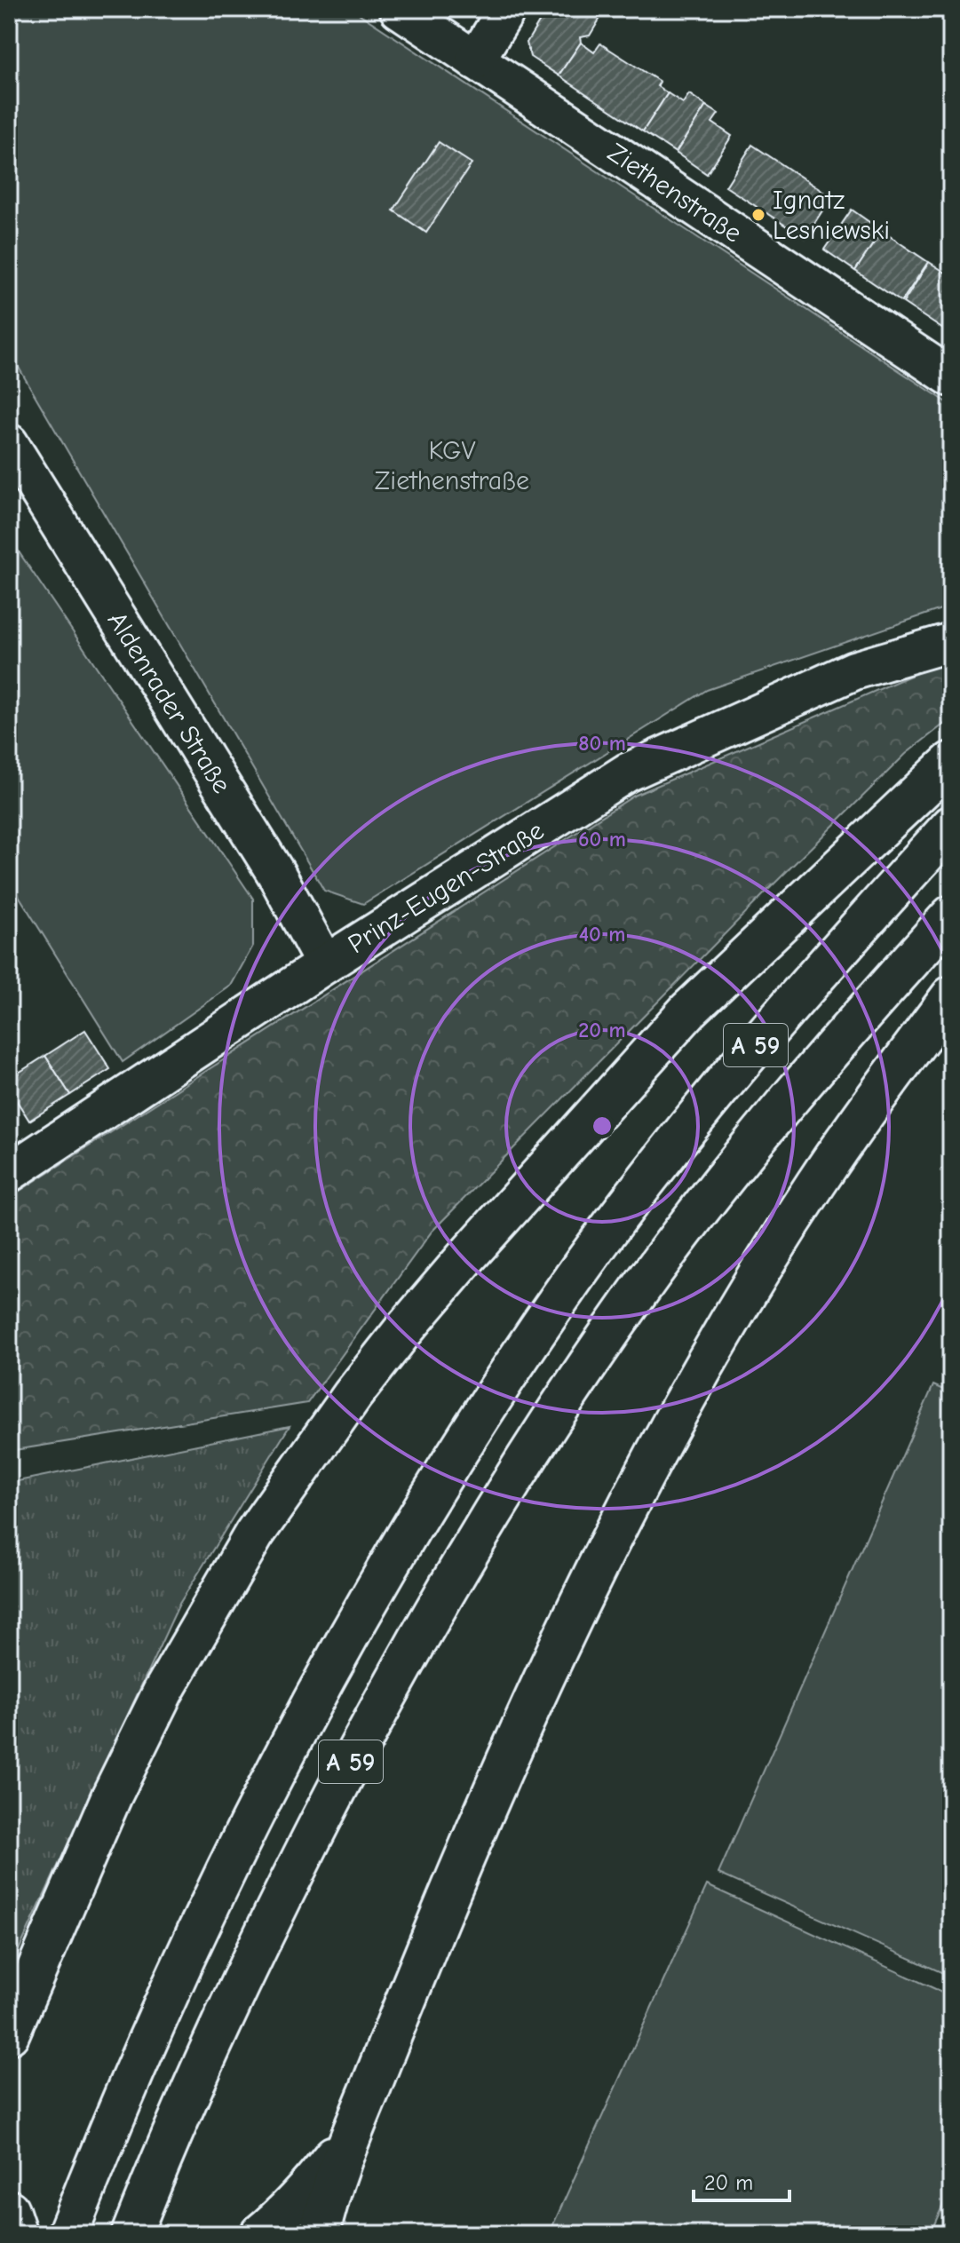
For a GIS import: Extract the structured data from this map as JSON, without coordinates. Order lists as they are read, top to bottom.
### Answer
{
  "streets": {
    "highway": ["A 59"],
    "street": ["Ziethenstraße", "Aldenrader Straße", "Prinz-Eugen-Straße"]
  },
  "crossings": [
    ["Aldenrader Straße", "Prinz-Eugen-Straße"]
  ],
  "parks": ["KGV Ziethenstraße"],
  "places": ["Ignatz Lesniewski"],
  "scale_bar": "20 m",
  "rings": [
    "80 m",
    "60 m",
    "40 m",
    "20 m"
  ]
}
